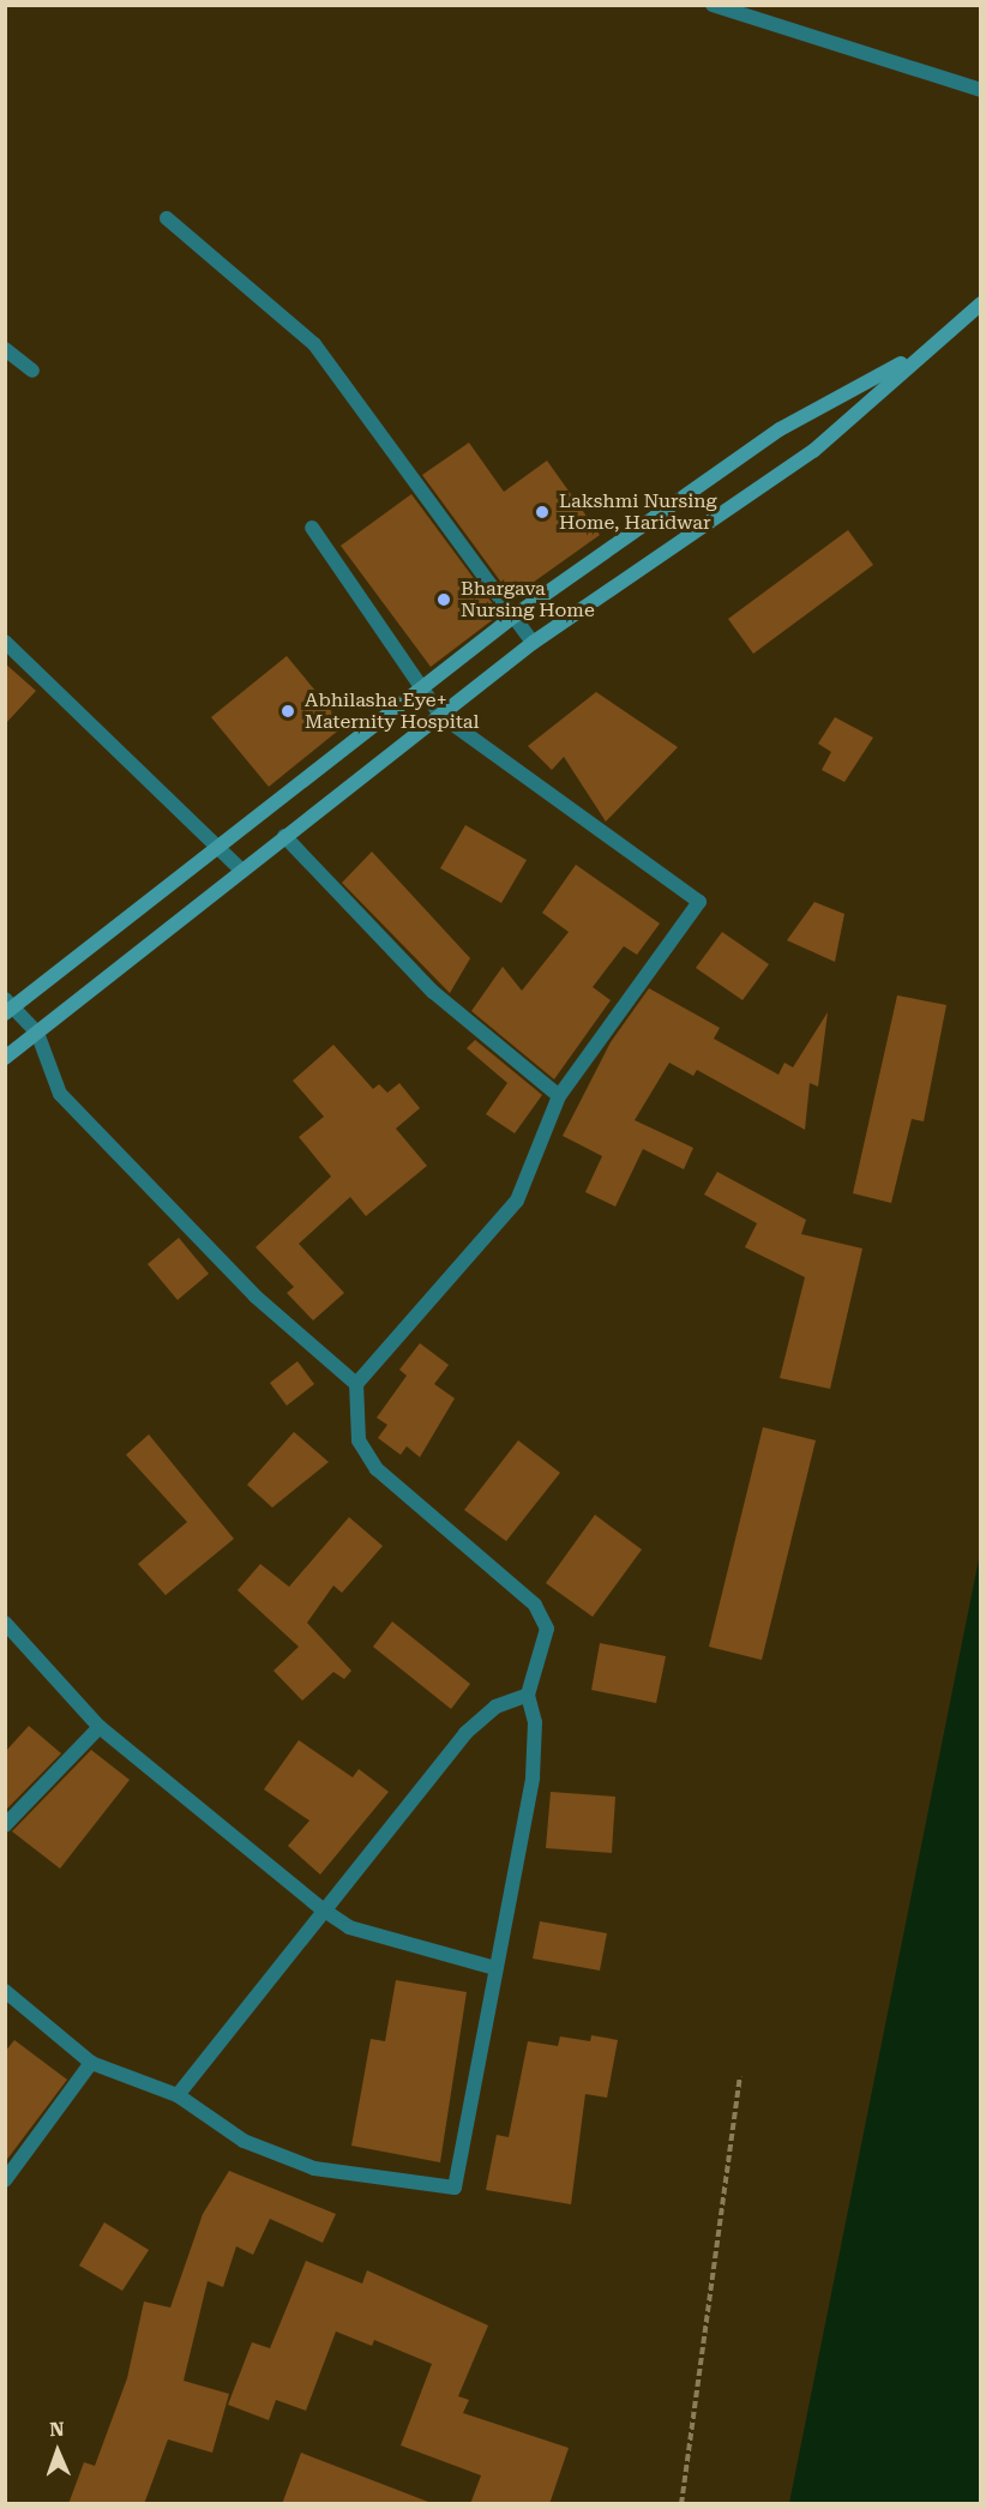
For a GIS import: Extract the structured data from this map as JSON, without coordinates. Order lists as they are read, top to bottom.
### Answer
{
  "places": ["Lakshmi Nursing Home, Haridwar", "Bhargava Nursing Home", "Abhilasha Eye+ Maternity Hospital"],
  "north": "top"
}
